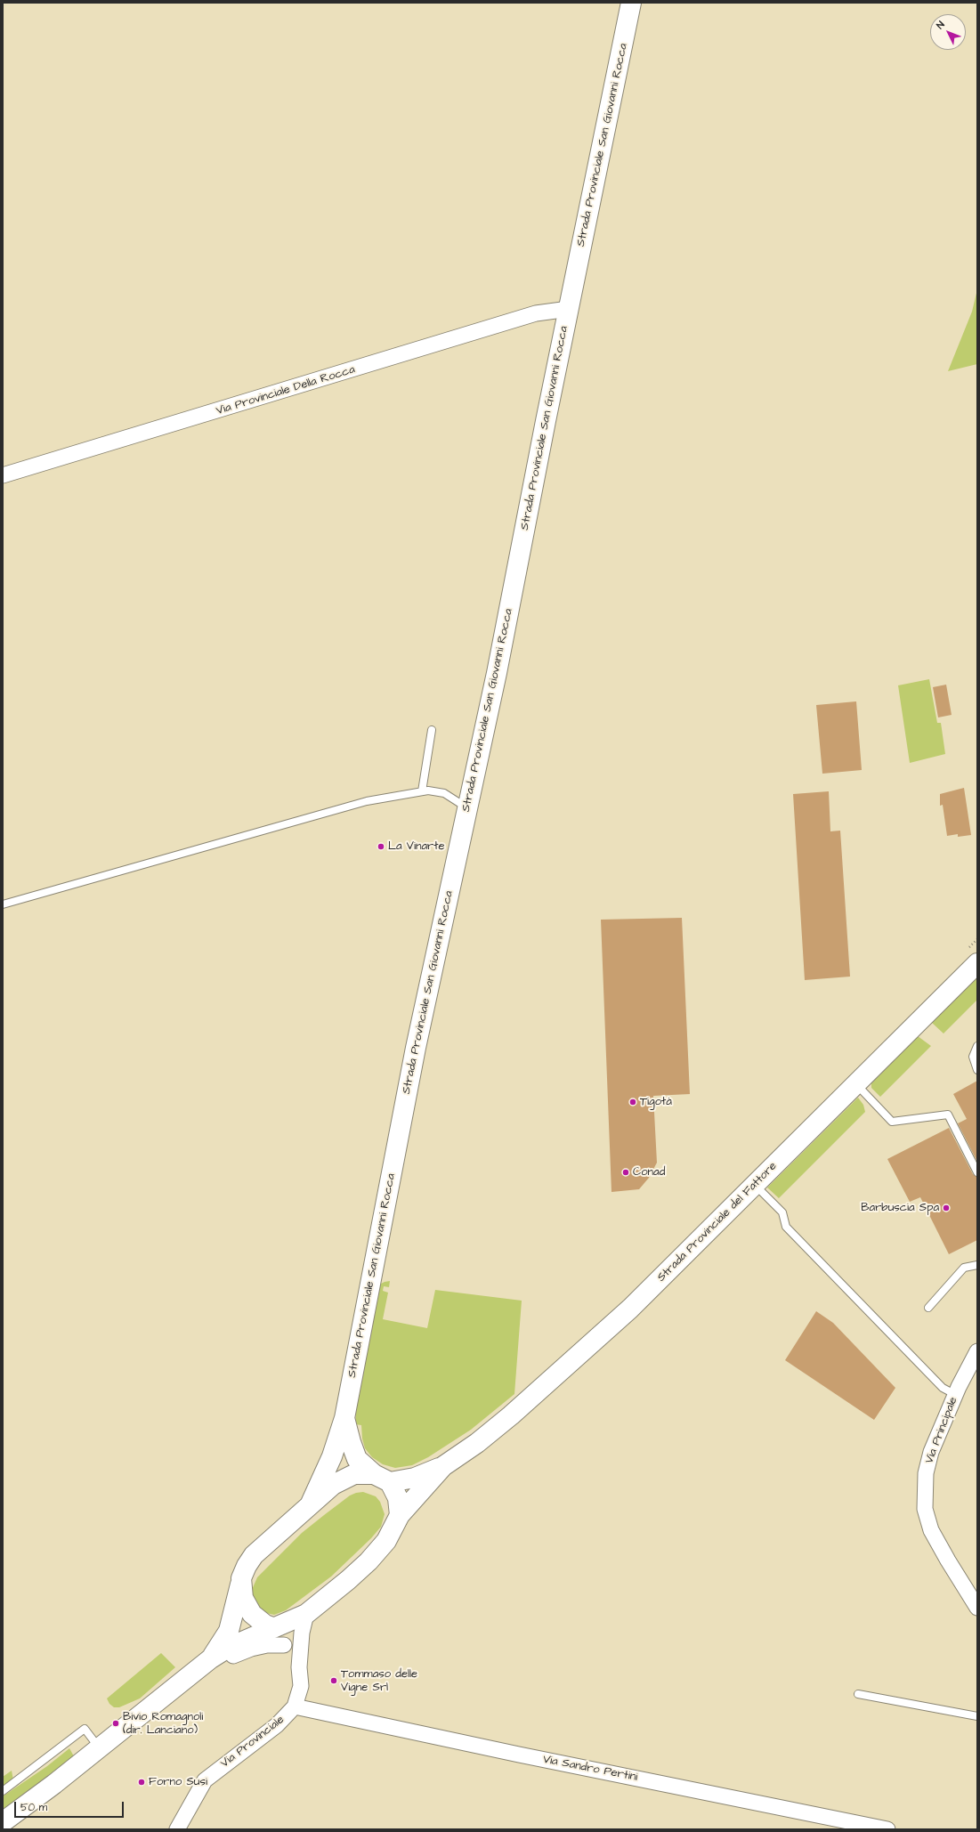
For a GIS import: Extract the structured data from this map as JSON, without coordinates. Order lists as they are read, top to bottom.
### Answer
{
  "streets": {
    "main road": ["Strada Provinciale San Giovanni Rocca", "Strada Provinciale del Fattore"],
    "street": [
      "Via Provinciale Della Rocca",
      "Via Principale",
      "Via Provinciale",
      "Via Sandro Pertini"
    ]
  },
  "crossings": [
    ["Strada Provinciale San Giovanni Rocca", "Via Provinciale Della Rocca"],
    ["Strada Provinciale San Giovanni Rocca", "Strada Provinciale del Fattore"],
    ["Strada Provinciale del Fattore", "Via Provinciale"],
    ["Via Provinciale", "Via Sandro Pertini"]
  ],
  "places": [
    "La Vinarte",
    "Tigotà",
    "Conad",
    "Barbuscia Spa",
    "Tommaso delle Vigne Srl",
    "Bivio Romagnoli (dir. Lanciano)",
    "Forno Susi"
  ],
  "scale_bar": "50 m",
  "north": "top left"
}
